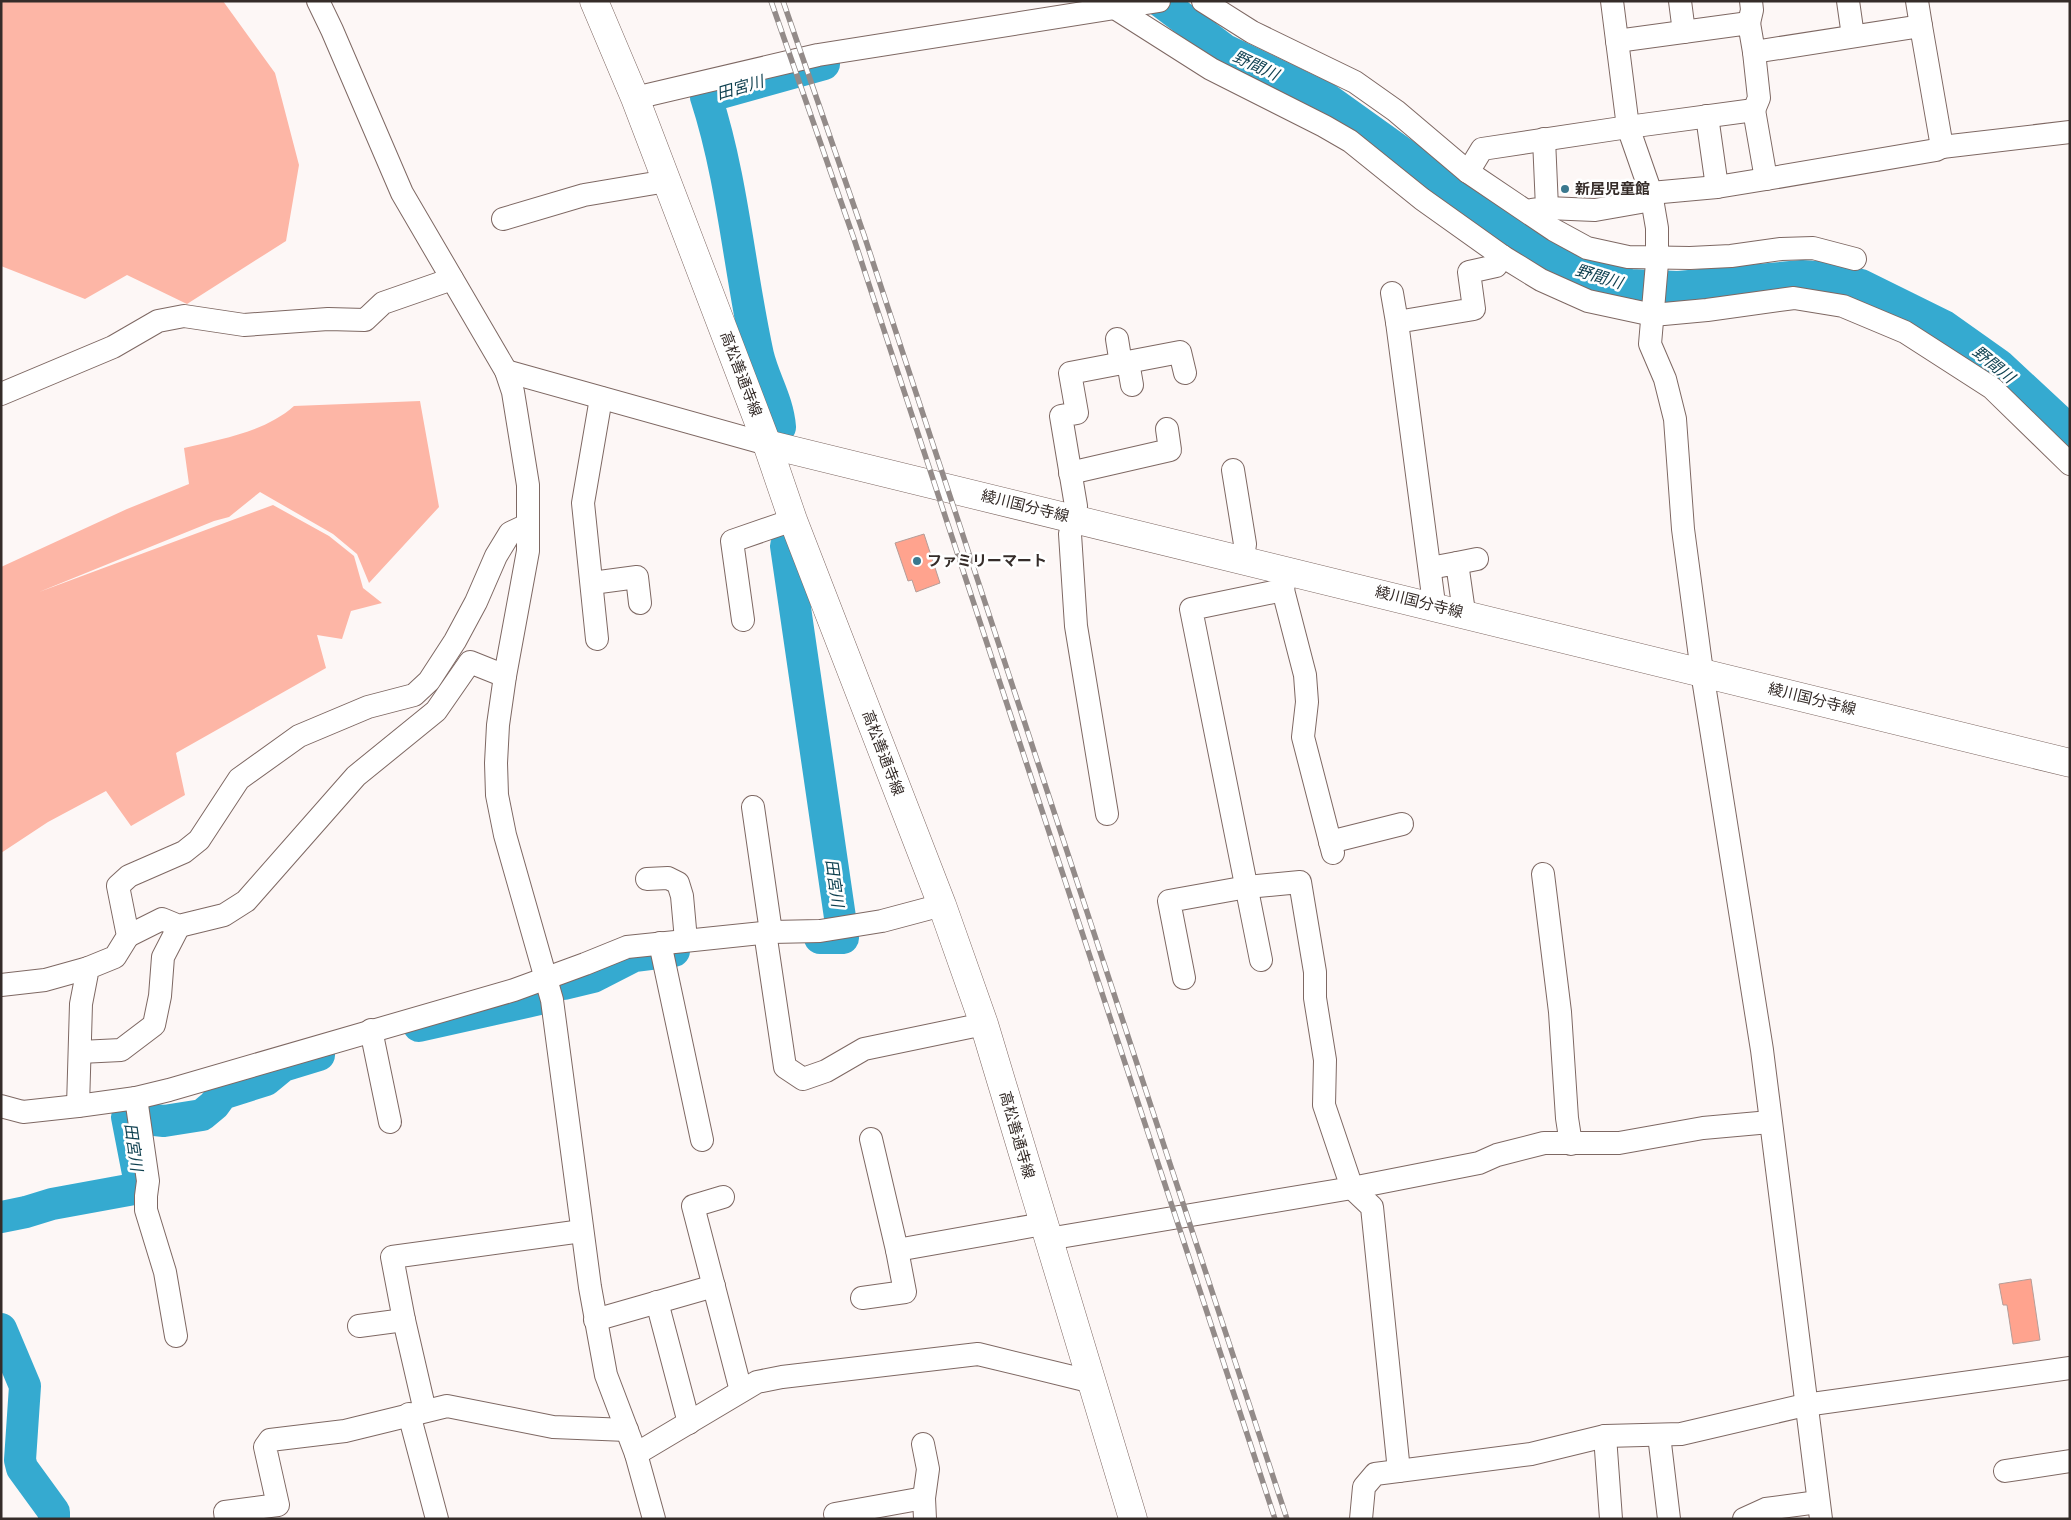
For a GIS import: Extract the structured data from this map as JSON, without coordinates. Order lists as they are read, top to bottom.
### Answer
{
  "streets": {
    "main road": ["高松善通寺線", "綾川国分寺線"]
  },
  "crossings": [
    ["高松善通寺線", "綾川国分寺線"]
  ],
  "water": ["野間川", "田宮川"],
  "places": ["新居児童館", "ファミリーマート"]
}
